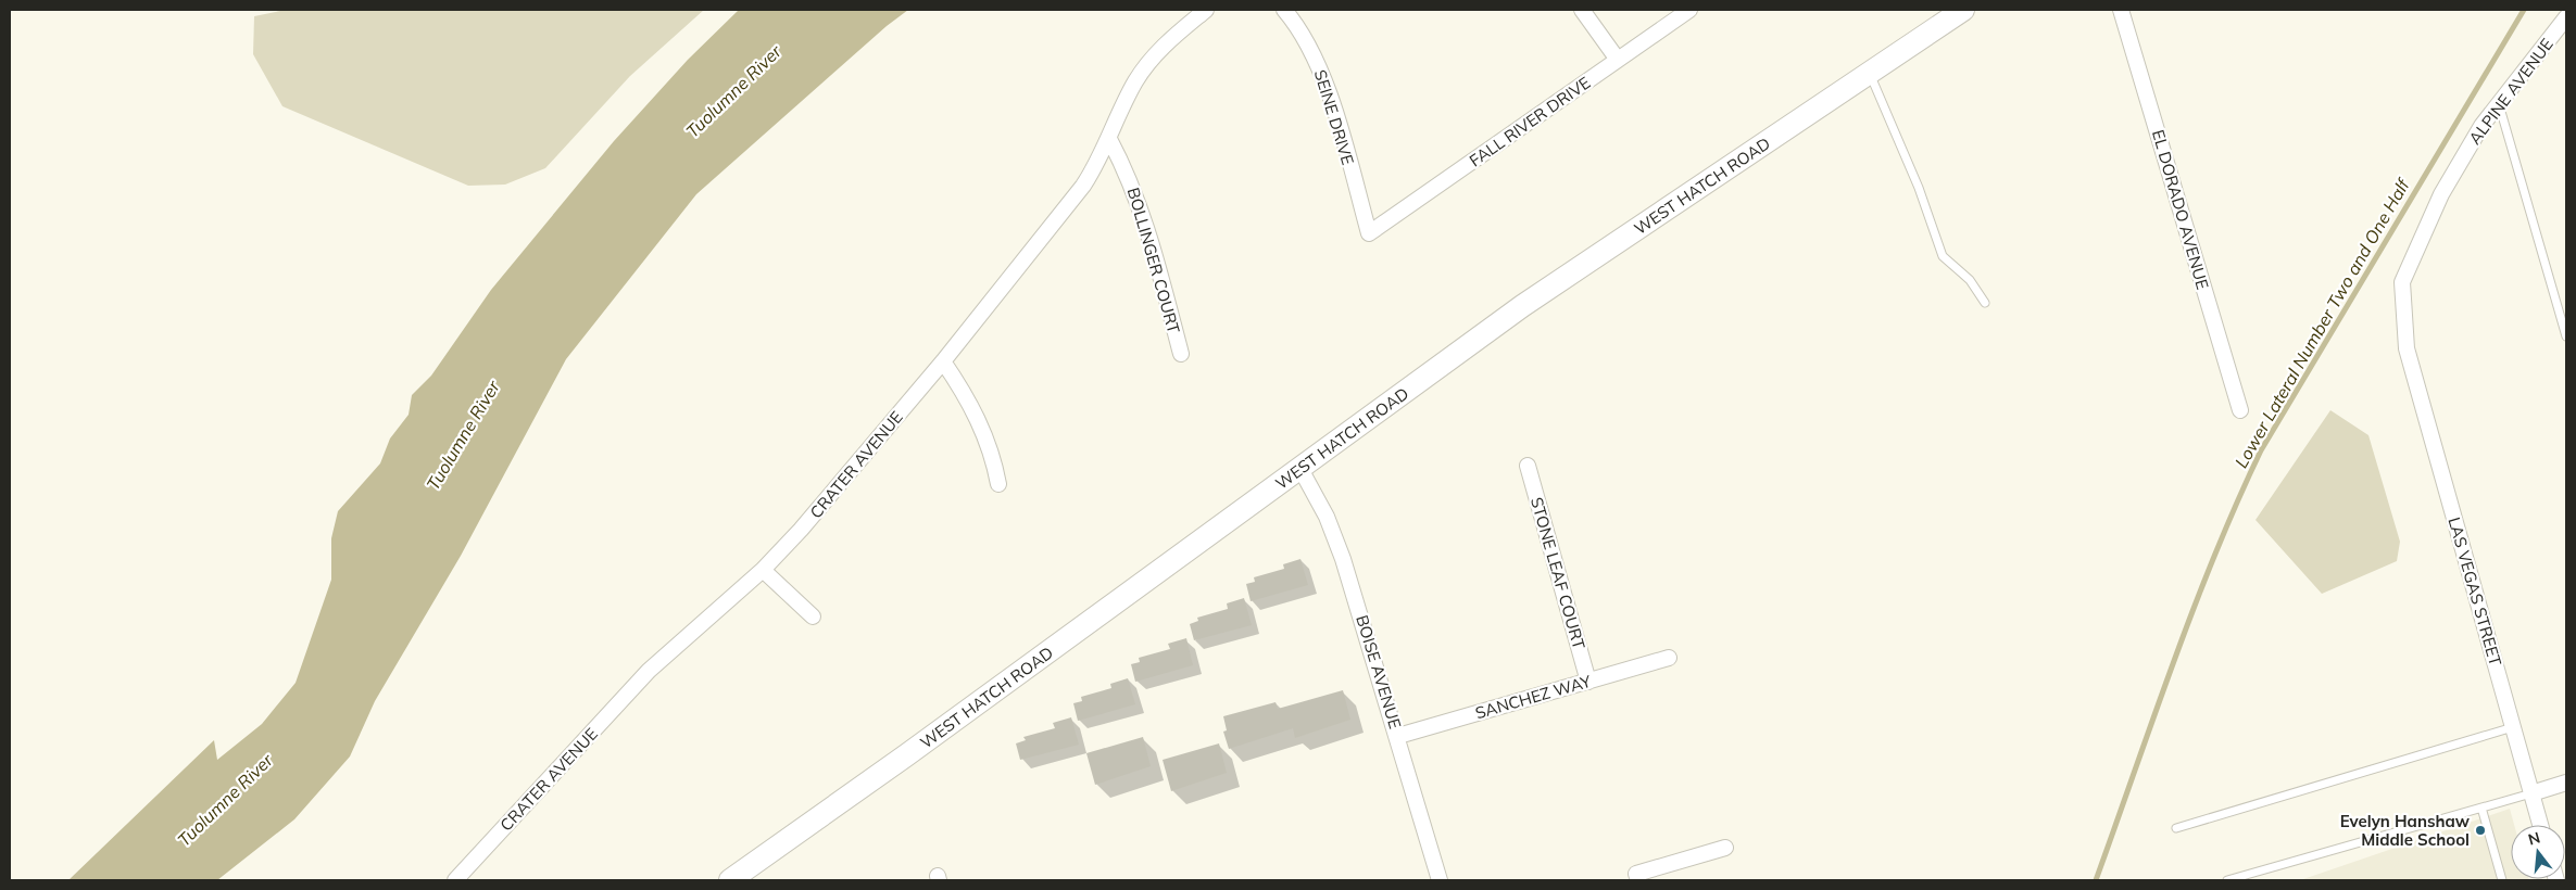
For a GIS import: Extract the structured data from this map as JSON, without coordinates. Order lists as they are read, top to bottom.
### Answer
{
  "streets": {
    "main road": ["WEST HATCH ROAD"],
    "street": [
      "ALPINE AVENUE",
      "SEINE DRIVE",
      "FALL RIVER DRIVE",
      "EL DORADO AVENUE",
      "BOLLINGER COURT",
      "CRATER AVENUE",
      "STONE LEAF COURT",
      "LAS VEGAS STREET",
      "BOISE AVENUE",
      "SANCHEZ WAY"
    ]
  },
  "crossings": [
    ["ALPINE AVENUE", "LAS VEGAS STREET"],
    ["SEINE DRIVE", "FALL RIVER DRIVE"],
    ["WEST HATCH ROAD", "BOISE AVENUE"],
    ["BOLLINGER COURT", "CRATER AVENUE"],
    ["STONE LEAF COURT", "SANCHEZ WAY"],
    ["BOISE AVENUE", "SANCHEZ WAY"]
  ],
  "water": ["Tuolumne River", "Lower Lateral Number Two and One Half"],
  "places": ["Evelyn Hanshaw Middle School"],
  "north": "top"
}
